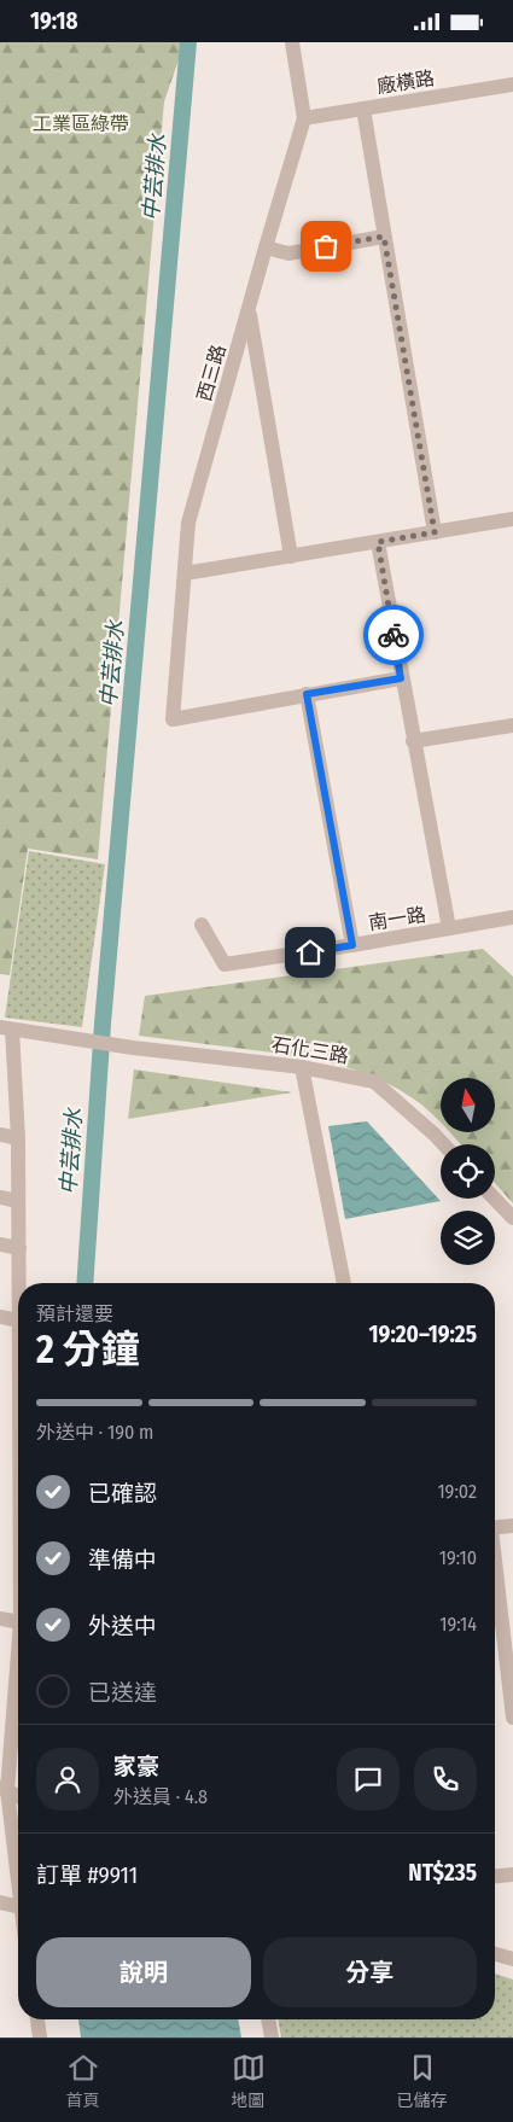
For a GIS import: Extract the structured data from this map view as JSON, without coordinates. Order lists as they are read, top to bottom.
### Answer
{
  "streets": {
    "street": [
      "廠橫路",
      "西三路",
      "南一路",
      "石化三路"
    ]
  },
  "crossings": [
    ["廠橫路", "西三路"]
  ],
  "water": ["中芸排水"],
  "parks": ["工業區綠帶"],
  "north": "top",
  "page": {
    "status": "19:18",
    "heading": ["2 分鐘", "預計還要", "19:20–19:25"],
    "panel": [
      "家豪",
      "外送員 · 4.8",
      "訂單 #9911",
      "NT$235"
    ],
    "bar": "外送中 · 190 m",
    "list": [
      ["已確認", "19:02"],
      ["準備中", "19:10"],
      ["外送中", "19:14"],
      "已送達"
    ],
    "buttons": ["說明", "分享"],
    "tabs": ["首頁", "地圖", "已儲存"]
  }
}
